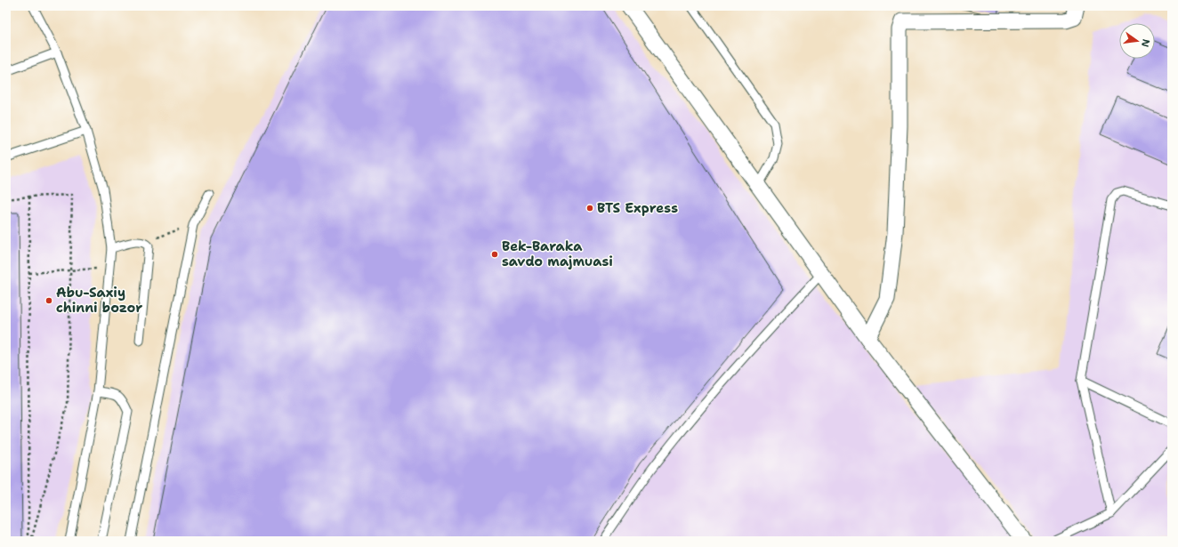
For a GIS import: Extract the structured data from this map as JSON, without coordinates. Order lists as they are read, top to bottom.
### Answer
{
  "places": ["BTS Express", "Bek-Baraka savdo majmuasi", "Abu-Saxiy chinni bozor"],
  "north": "right"
}
